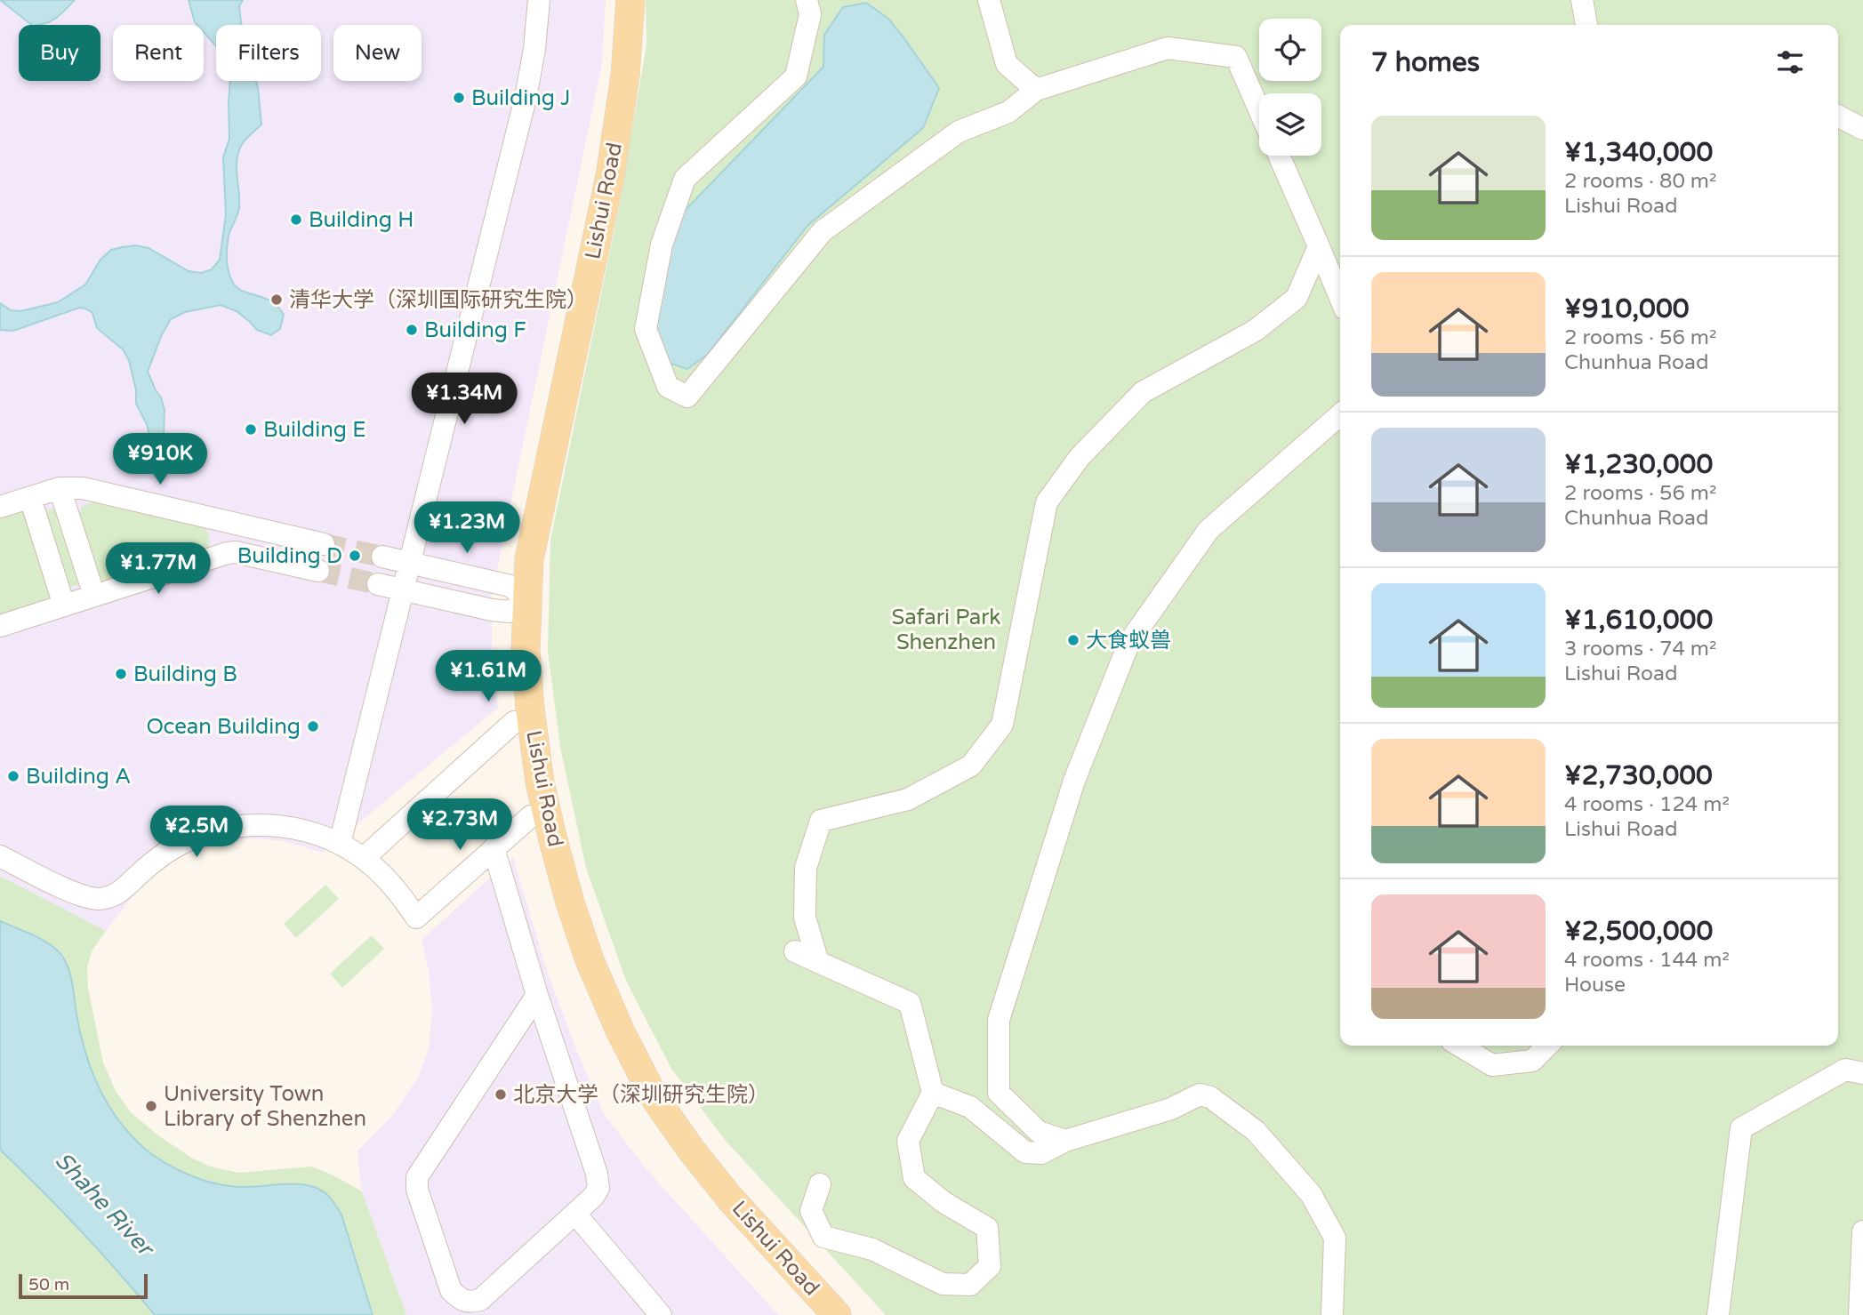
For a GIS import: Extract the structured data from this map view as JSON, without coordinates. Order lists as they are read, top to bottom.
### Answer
{
  "streets": {
    "main road": ["Lishui Road"]
  },
  "water": ["Shahe River"],
  "parks": ["Safari Park Shenzhen"],
  "places": [
    "Building J",
    "Building H",
    "清华大学（深圳国际研究生院）",
    "Building F",
    "Building E",
    "Building D",
    "大食蚁兽",
    "Building B",
    "Ocean Building",
    "Building A",
    "北京大学（深圳研究生院）",
    "University Town Library of Shenzhen"
  ],
  "scale_bar": "50 m",
  "page": {
    "chip": [
      "Buy",
      "Rent",
      "Filters",
      "New"
    ],
    "heading": "7 homes",
    "list": [
      {
        "name": "¥1,340,000",
        "note": "2 rooms · 80 m² · Lishui Road"
      },
      {
        "name": "¥910,000",
        "note": "2 rooms · 56 m² · Chunhua Road"
      },
      {
        "name": "¥1,230,000",
        "note": "2 rooms · 56 m² · Chunhua Road"
      },
      {
        "name": "¥1,610,000",
        "note": "3 rooms · 74 m² · Lishui Road"
      },
      {
        "name": "¥2,730,000",
        "note": "4 rooms · 124 m² · Lishui Road"
      },
      {
        "name": "¥2,500,000",
        "note": "4 rooms · 144 m² · House"
      }
    ],
    "price": [
      "¥1.34M",
      "¥910K",
      "¥1.23M",
      "¥1.77M",
      "¥1.61M",
      "¥2.73M",
      "¥2.5M"
    ],
    "scale": "50 m"
  }
}
